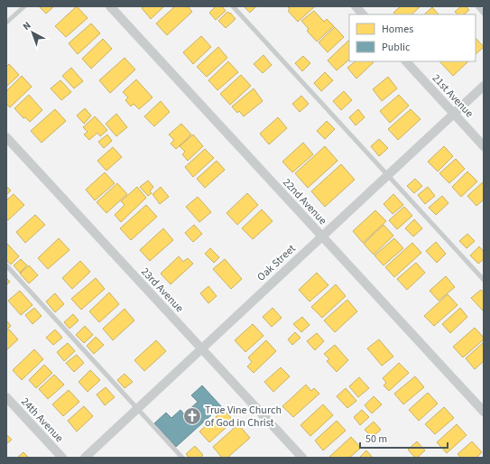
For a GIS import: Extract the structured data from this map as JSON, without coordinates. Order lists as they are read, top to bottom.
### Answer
{
  "streets": {
    "street": [
      "21st Avenue",
      "22nd Avenue",
      "Oak Street",
      "23rd Avenue",
      "24th Avenue"
    ]
  },
  "crossings": [
    ["21st Avenue", "Oak Street"],
    ["22nd Avenue", "Oak Street"],
    ["Oak Street", "23rd Avenue"]
  ],
  "places": {
    "church": ["True Vine Church of God in Christ"]
  },
  "legend": ["Homes", "Public"],
  "scale_bar": "50 m",
  "north": "top left"
}
